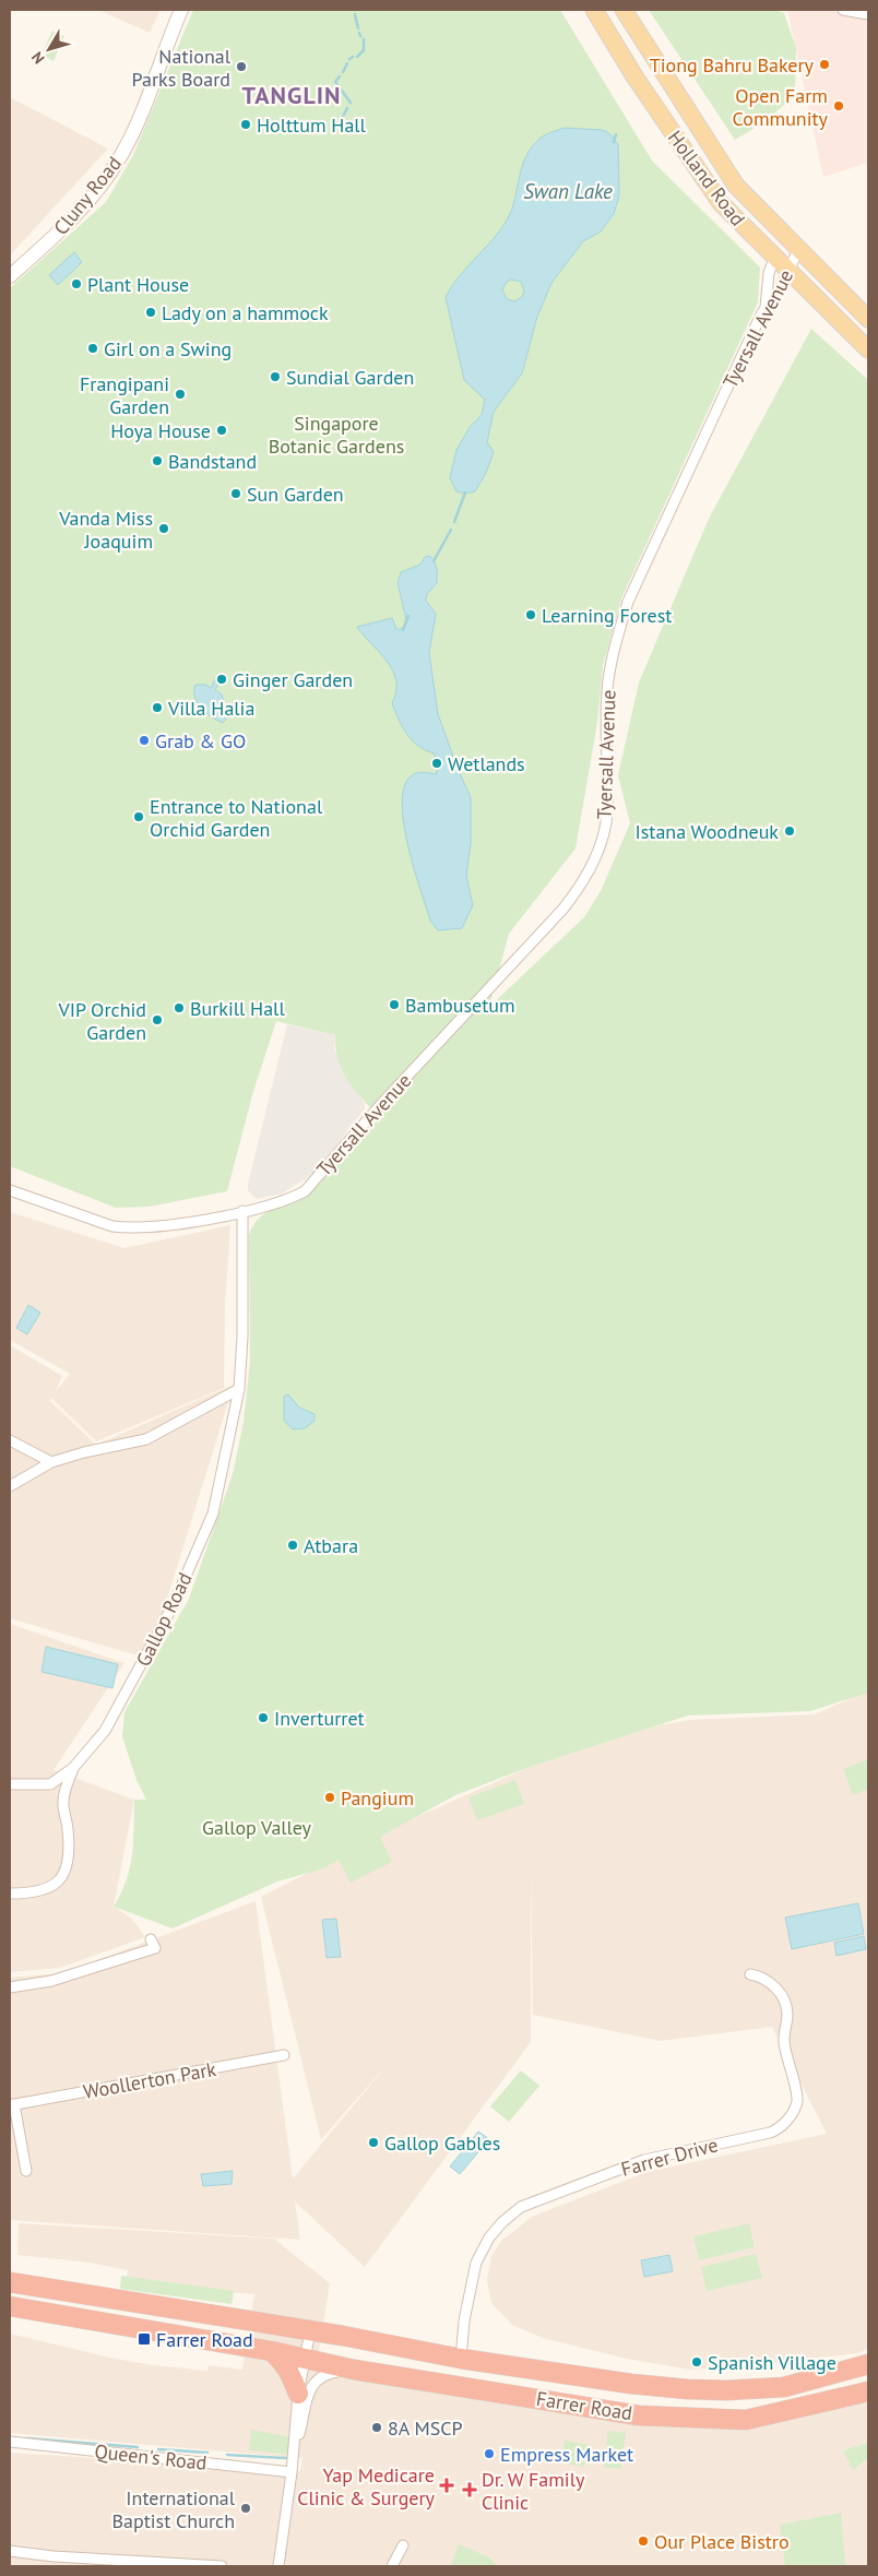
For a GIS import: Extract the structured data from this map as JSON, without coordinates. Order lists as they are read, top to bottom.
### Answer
{
  "streets": {
    "highway": ["Farrer Road"],
    "main road": ["Holland Road"],
    "street": [
      "Cluny Road",
      "Tyersall Avenue",
      "Gallop Road",
      "Woollerton Park",
      "Farrer Drive",
      "Queen's Road"
    ]
  },
  "crossings": [
    ["Holland Road", "Tyersall Avenue"],
    ["Tyersall Avenue", "Gallop Road"],
    ["Farrer Drive", "Farrer Road"]
  ],
  "districts": ["TANGLIN"],
  "water": ["Swan Lake"],
  "parks": ["Singapore Botanic Gardens", "Gallop Valley"],
  "places": {
    "other": [
      "Tiong Bahru Bakery",
      "National Parks Board",
      "Open Farm Community",
      "Holttum Hall",
      "Plant House",
      "Lady on a hammock",
      "Girl on a Swing",
      "Sundial Garden",
      "Frangipani Garden",
      "Hoya House",
      "Bandstand",
      "Sun Garden",
      "Vanda Miss Joaquim",
      "Learning Forest",
      "Ginger Garden",
      "Villa Halia",
      "Grab & GO",
      "Wetlands",
      "Entrance to National Orchid Garden",
      "Istana Woodneuk",
      "Bambusetum",
      "Burkill Hall",
      "VIP Orchid Garden",
      "Atbara",
      "Inverturret",
      "Pangium",
      "Gallop Gables",
      "Spanish Village",
      "8A MSCP",
      "Empress Market",
      "International Baptist Church",
      "Our Place Bistro"
    ],
    "transit": ["Farrer Road"],
    "health": ["Yap Medicare Clinic & Surgery", "Dr. W Family Clinic"]
  },
  "north": "bottom left"
}
